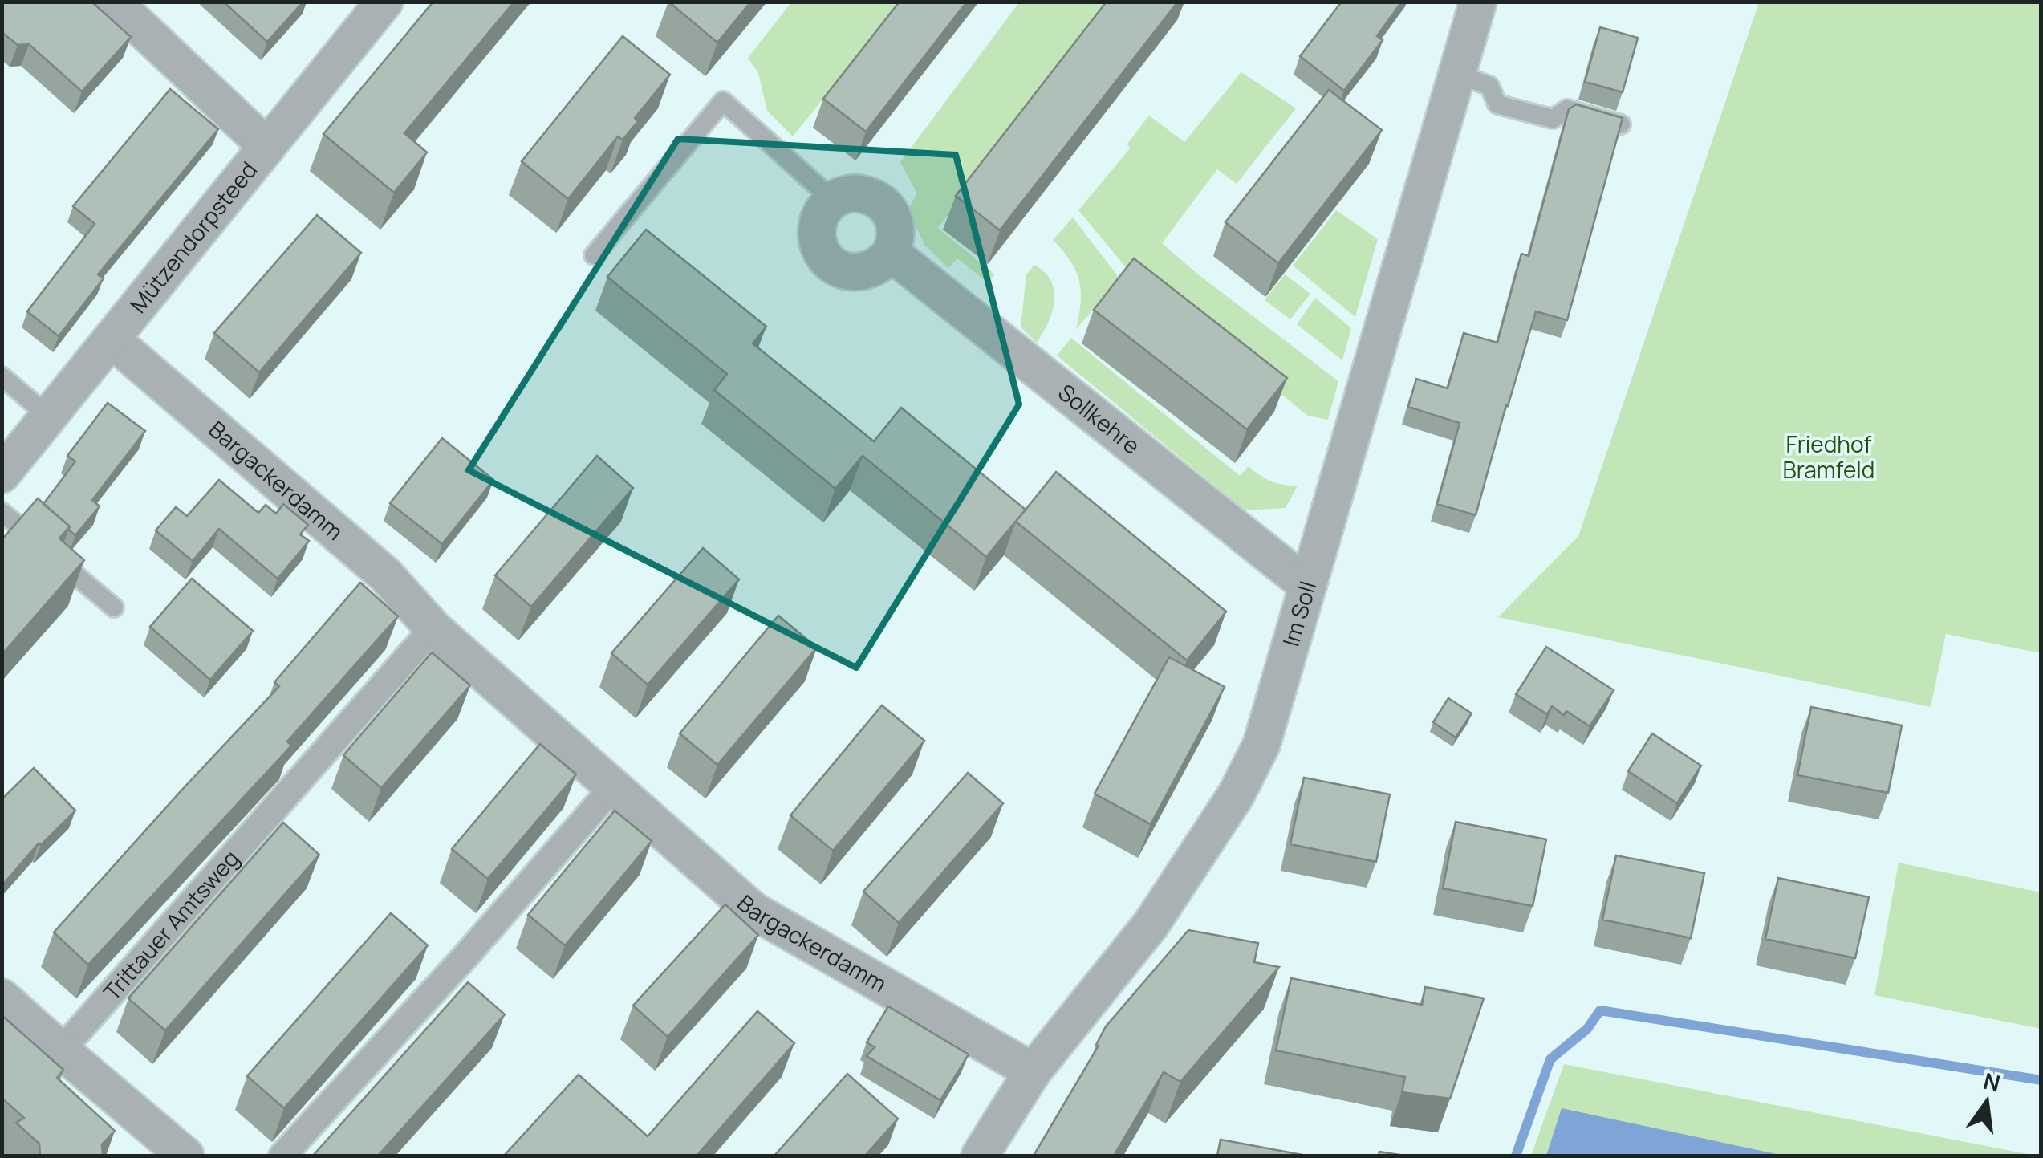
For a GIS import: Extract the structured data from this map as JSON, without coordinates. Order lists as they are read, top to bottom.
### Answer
{
  "streets": {
    "street": [
      "Mützendorpsteed",
      "Sollkehre",
      "Bargackerdamm",
      "Im Soll",
      "Trittauer Amtsweg"
    ]
  },
  "crossings": [
    ["Mützendorpsteed", "Bargackerdamm"],
    ["Sollkehre", "Im Soll"],
    ["Bargackerdamm", "Im Soll"],
    ["Bargackerdamm", "Trittauer Amtsweg"]
  ],
  "parks": ["Friedhof Bramfeld"],
  "north": "top"
}
